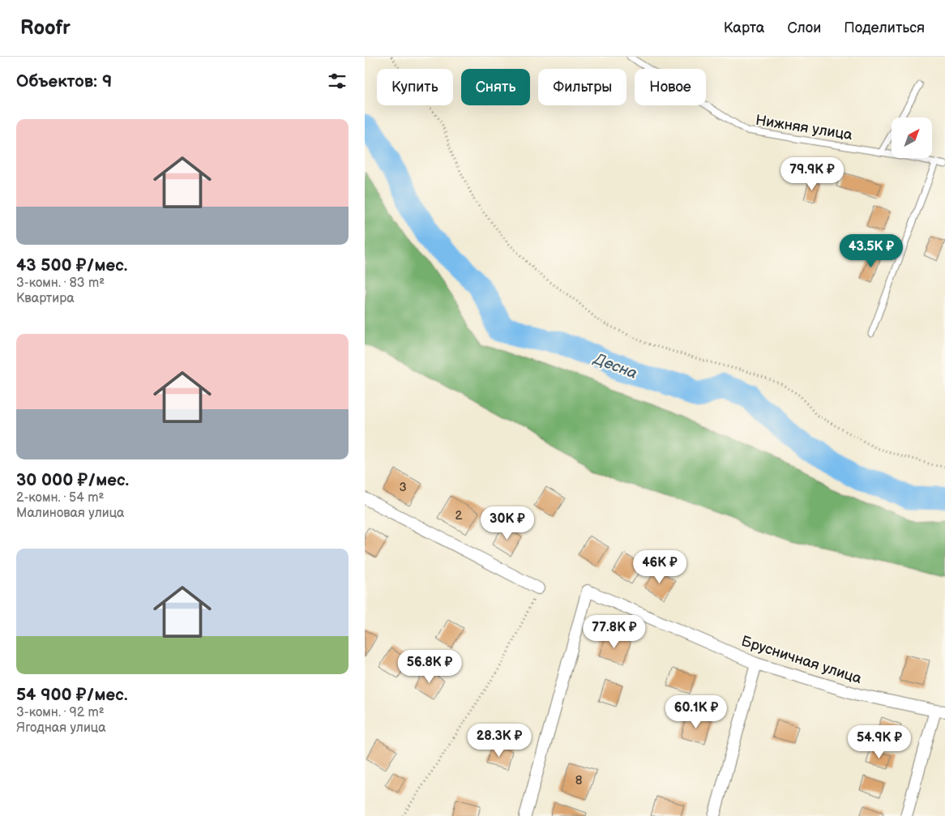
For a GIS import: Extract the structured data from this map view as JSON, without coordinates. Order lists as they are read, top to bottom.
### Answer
{
  "streets": {
    "street": ["Брусничная улица"],
    "lane": ["Нижняя улица"]
  },
  "water": ["Десна"],
  "house_numbers": ["3", "2", "8"],
  "north": "top right",
  "page": {
    "header": "Roofr",
    "nav": ["Карта", "Слои", "Поделиться"],
    "heading": "Объектов: 9",
    "chip": [
      "Купить",
      "Снять",
      "Фильтры",
      "Новое"
    ],
    "list": [
      {
        "name": "43 500 ₽/мес.",
        "note": "3-комн. · 83 m² · Квартира"
      },
      {
        "name": "30 000 ₽/мес.",
        "note": "2-комн. · 54 m² · Малиновая улица"
      },
      {
        "name": "54 900 ₽/мес.",
        "note": "3-комн. · 92 m² · Ягодная улица"
      }
    ],
    "price": [
      "79.9K ₽",
      "43.5K ₽",
      "30K ₽",
      "46K ₽",
      "77.8K ₽",
      "56.8K ₽",
      "60.1K ₽",
      "28.3K ₽",
      "54.9K ₽"
    ]
  }
}
